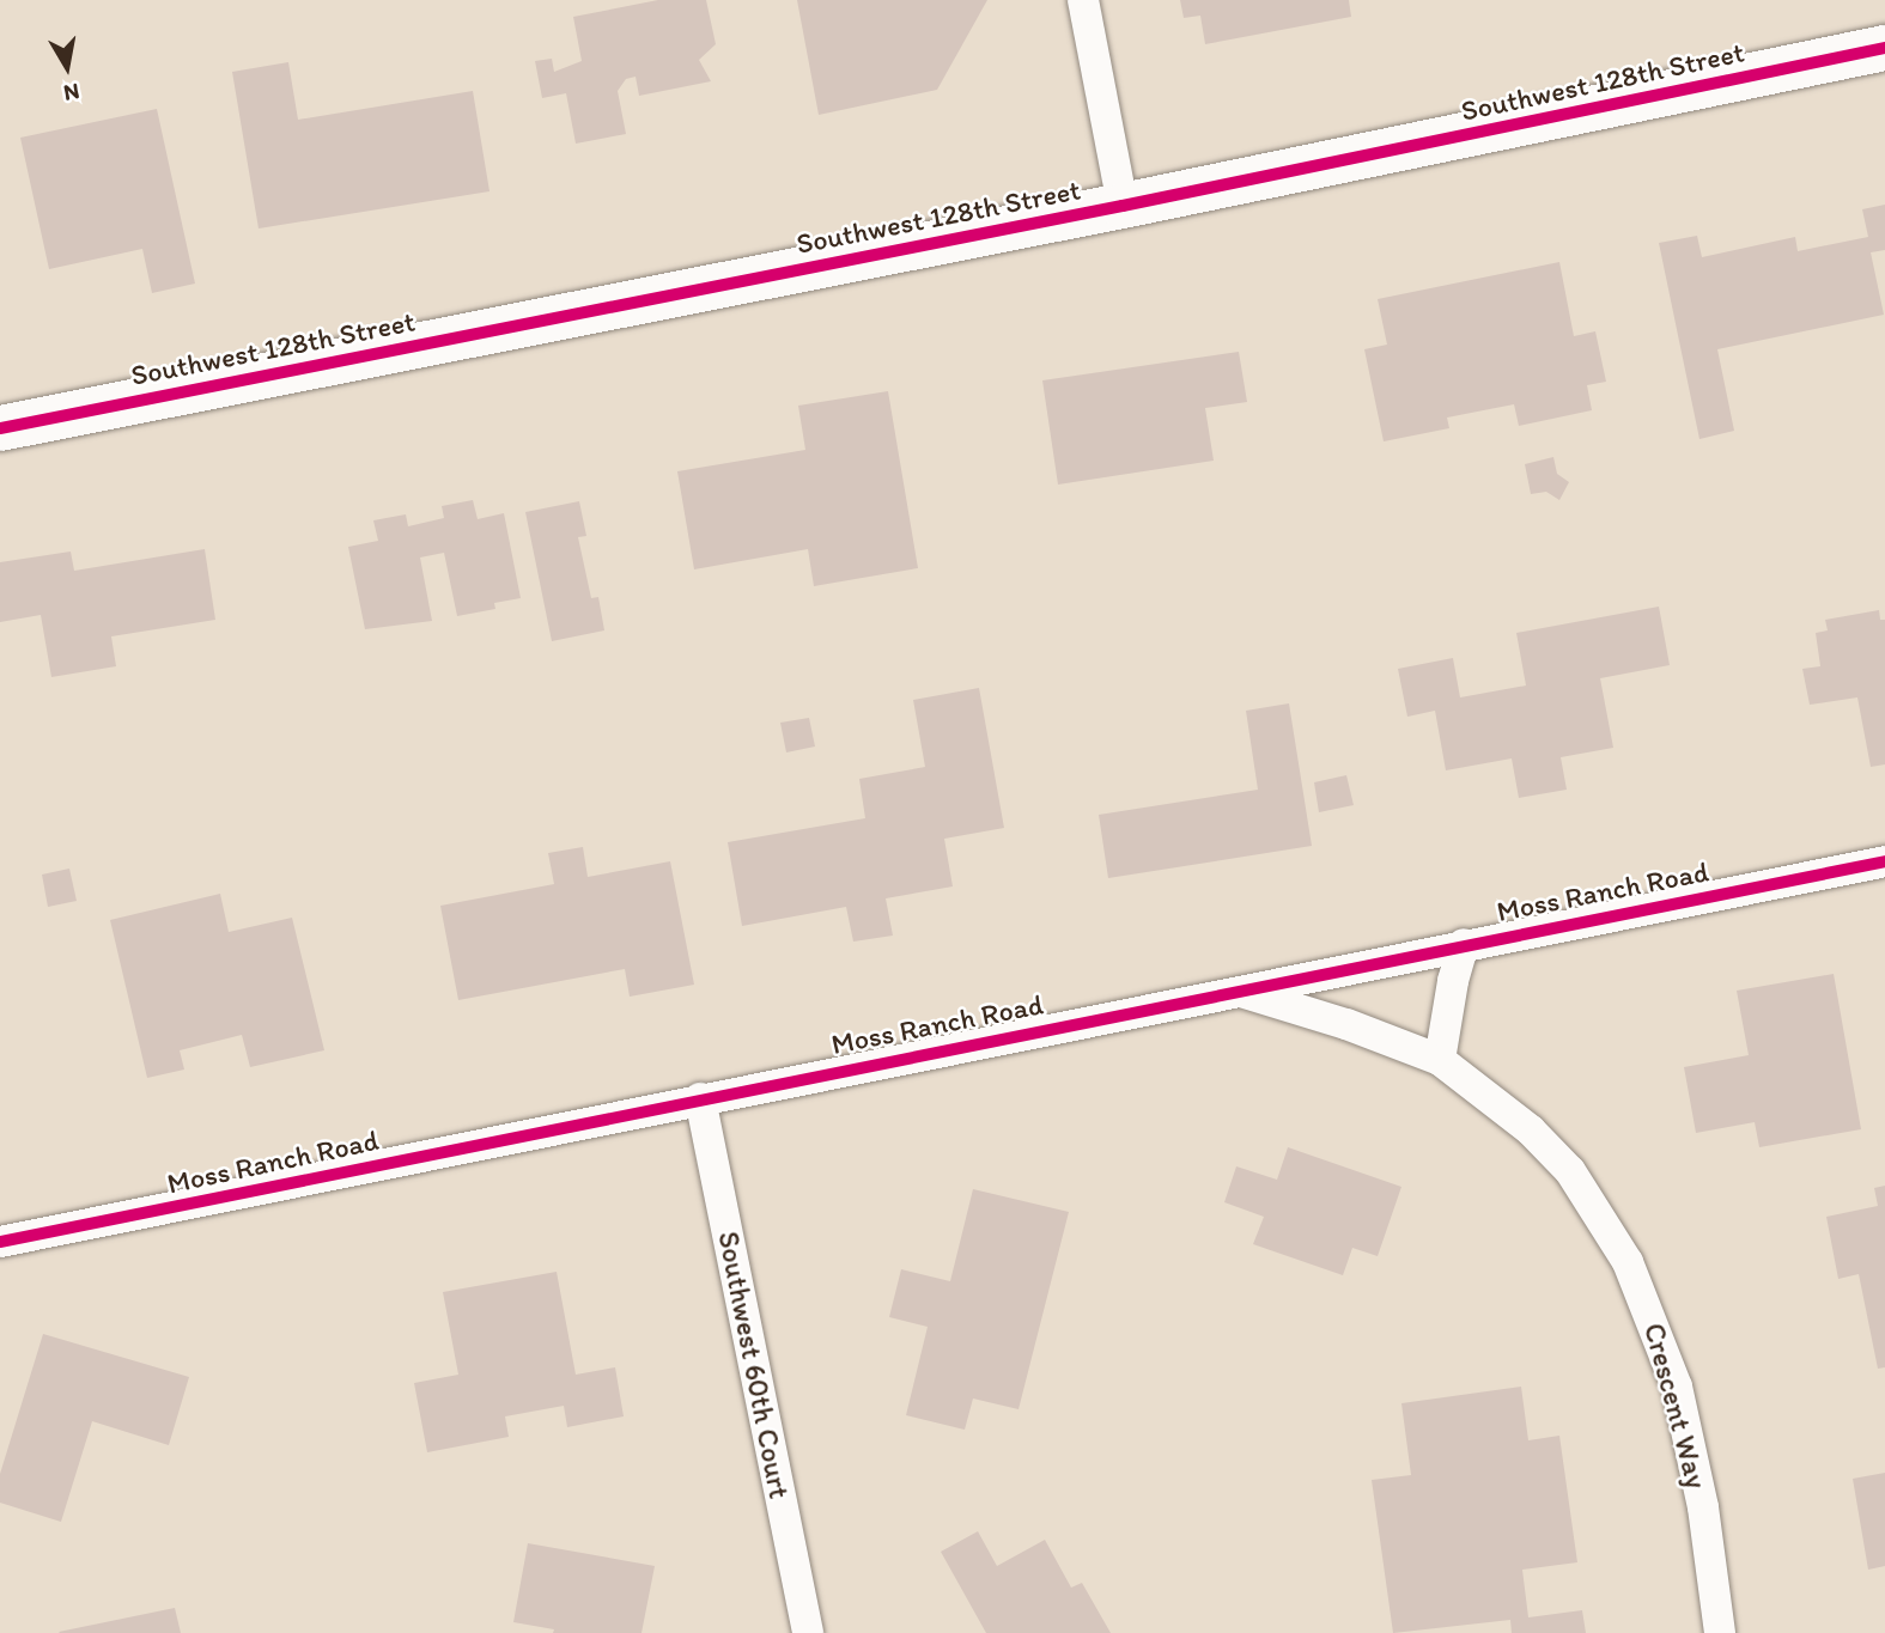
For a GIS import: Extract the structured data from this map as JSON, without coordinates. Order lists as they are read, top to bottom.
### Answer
{
  "streets": {
    "street": [
      "Southwest 128th Street",
      "Moss Ranch Road",
      "Southwest 60th Court",
      "Crescent Way"
    ]
  },
  "crossings": [
    ["Moss Ranch Road", "Southwest 60th Court"],
    ["Moss Ranch Road", "Crescent Way"]
  ],
  "north": "bottom"
}
